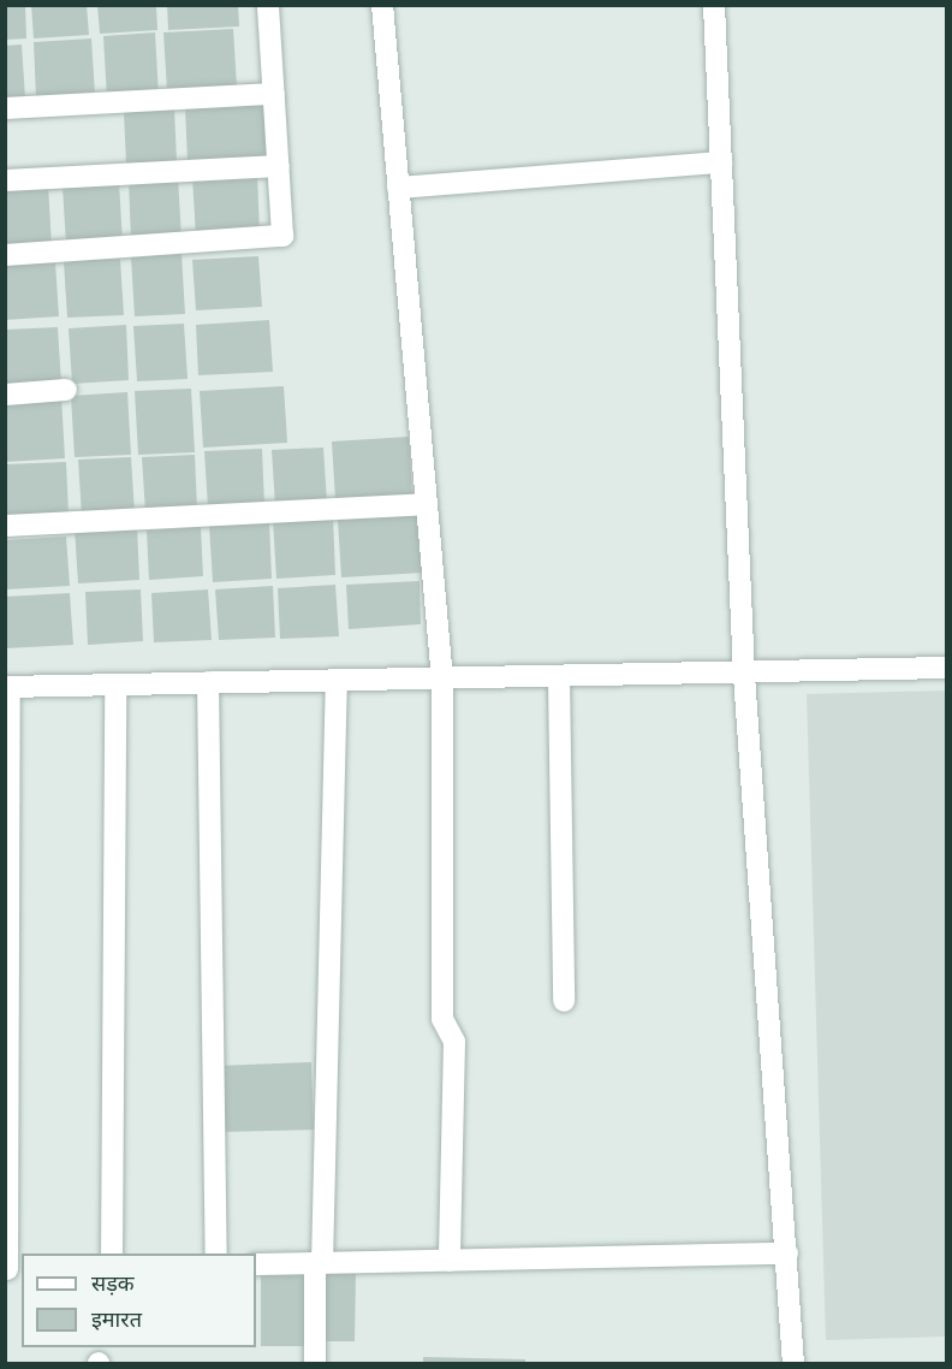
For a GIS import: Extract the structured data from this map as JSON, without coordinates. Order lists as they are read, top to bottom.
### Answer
{
  "legend": ["सड़क", "इमारत"]
}
